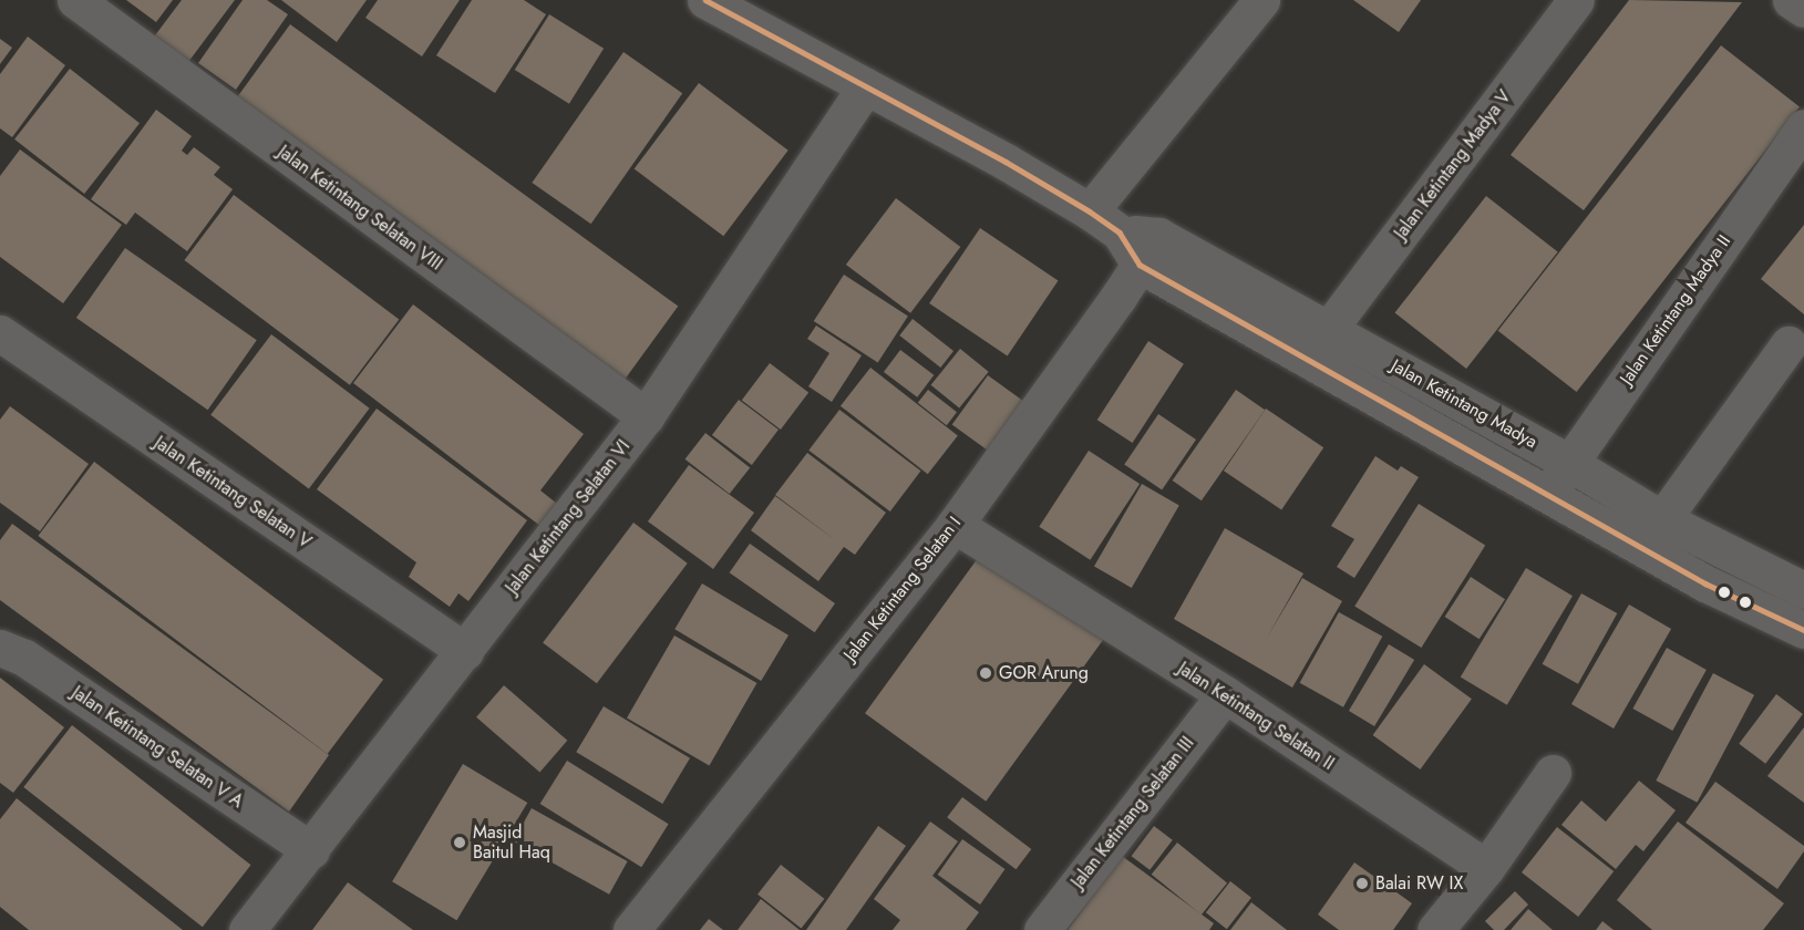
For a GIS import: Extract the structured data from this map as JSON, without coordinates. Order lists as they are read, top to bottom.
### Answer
{
  "streets": {
    "street": [
      "Jalan Ketintang Madya V",
      "Jalan Ketintang Selatan VIII",
      "Jalan Ketintang Madya II",
      "Jalan Ketintang Madya",
      "Jalan Ketintang Selatan V",
      "Jalan Ketintang Selatan VI",
      "Jalan Ketintang Selatan I",
      "Jalan Ketintang Selatan II",
      "Jalan Ketintang Selatan V A",
      "Jalan Ketintang Selatan III"
    ]
  },
  "crossings": [
    ["Jalan Ketintang Madya V", "Jalan Ketintang Madya"],
    ["Jalan Ketintang Selatan VIII", "Jalan Ketintang Selatan VI"],
    ["Jalan Ketintang Madya II", "Jalan Ketintang Madya"],
    ["Jalan Ketintang Madya", "Jalan Ketintang Selatan VI"],
    ["Jalan Ketintang Madya", "Jalan Ketintang Selatan I"],
    ["Jalan Ketintang Selatan V", "Jalan Ketintang Selatan VI"],
    ["Jalan Ketintang Selatan VI", "Jalan Ketintang Selatan V A"],
    ["Jalan Ketintang Selatan I", "Jalan Ketintang Selatan II"],
    ["Jalan Ketintang Selatan II", "Jalan Ketintang Selatan III"]
  ],
  "places": ["GOR Arung", "Masjid Baitul Haq", "Balai RW IX"]
}
